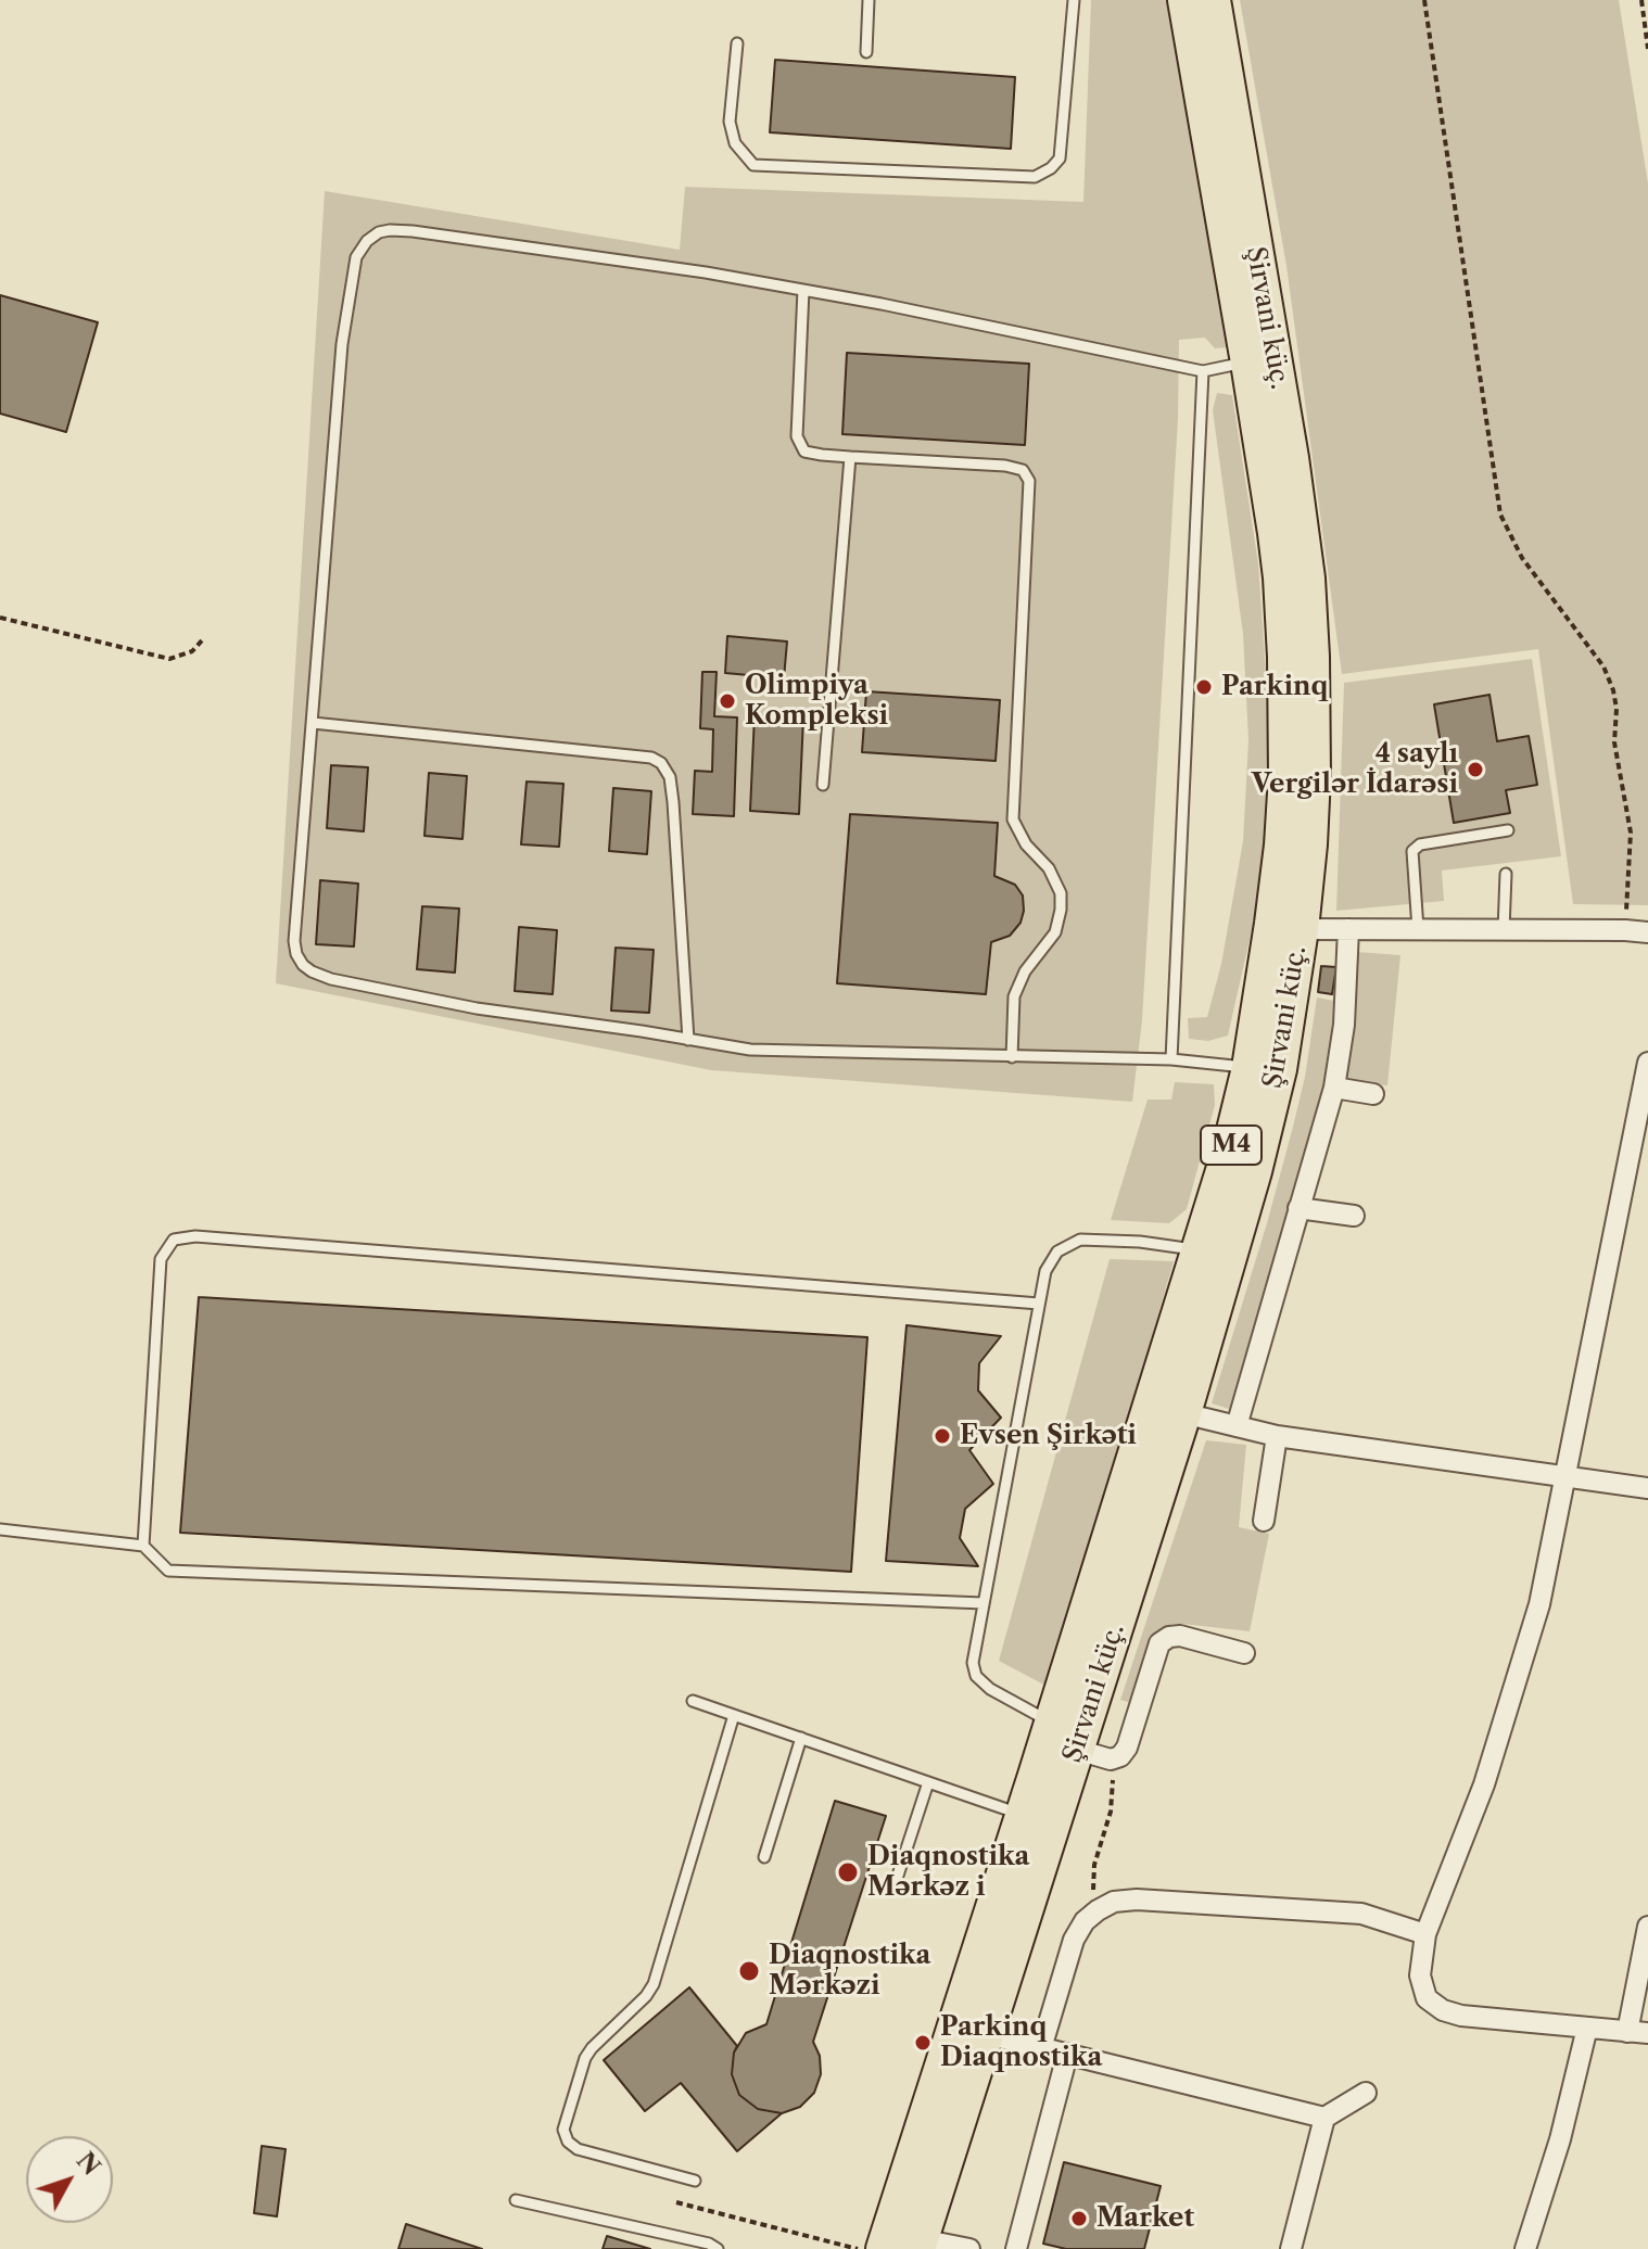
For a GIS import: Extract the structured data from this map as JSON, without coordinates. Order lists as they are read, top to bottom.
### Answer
{
  "streets": {
    "highway": ["Şirvani küç.", "M4"]
  },
  "places": [
    "Parkinq",
    "Olimpiya Kompleksi",
    "4 saylı Vergilər İdarəsi",
    "Evsen Şirkəti",
    "Diaqnostika Mərkəz i",
    "Diaqnostika Mərkəzi",
    "Parkinq Diaqnostika",
    "Market"
  ],
  "north": "top right"
}
